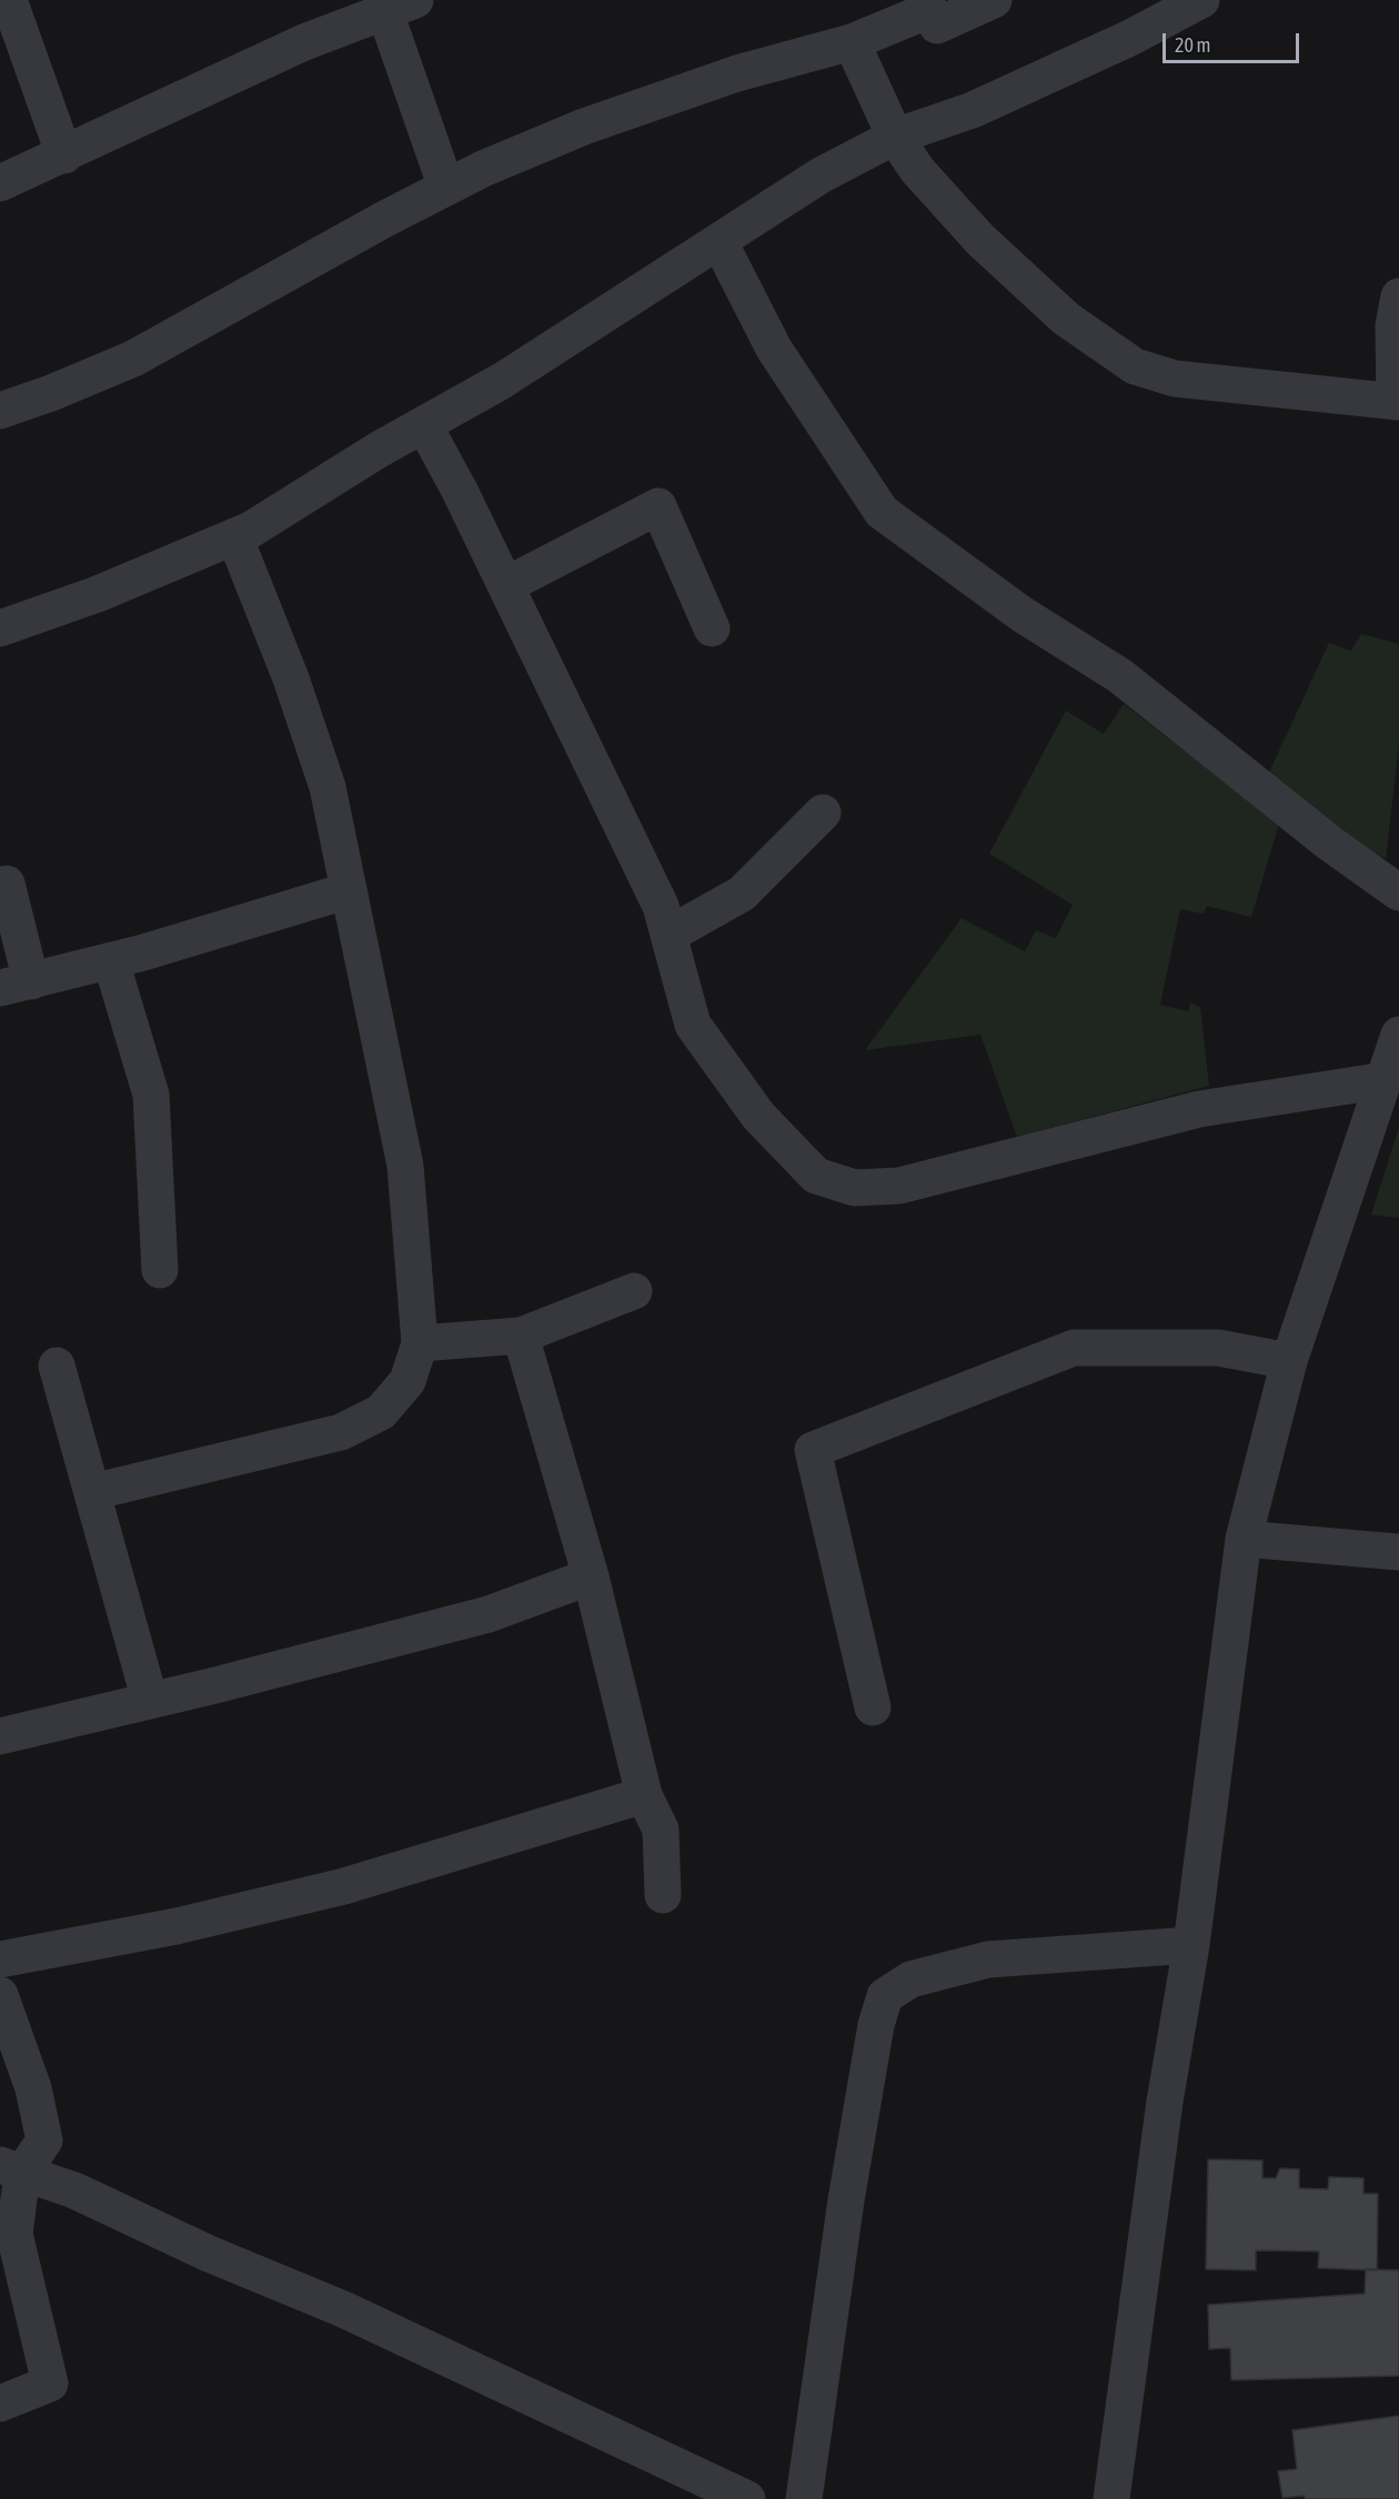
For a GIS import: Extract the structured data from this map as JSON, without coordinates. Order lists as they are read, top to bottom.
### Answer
{
  "scale_bar": "20 m"
}
